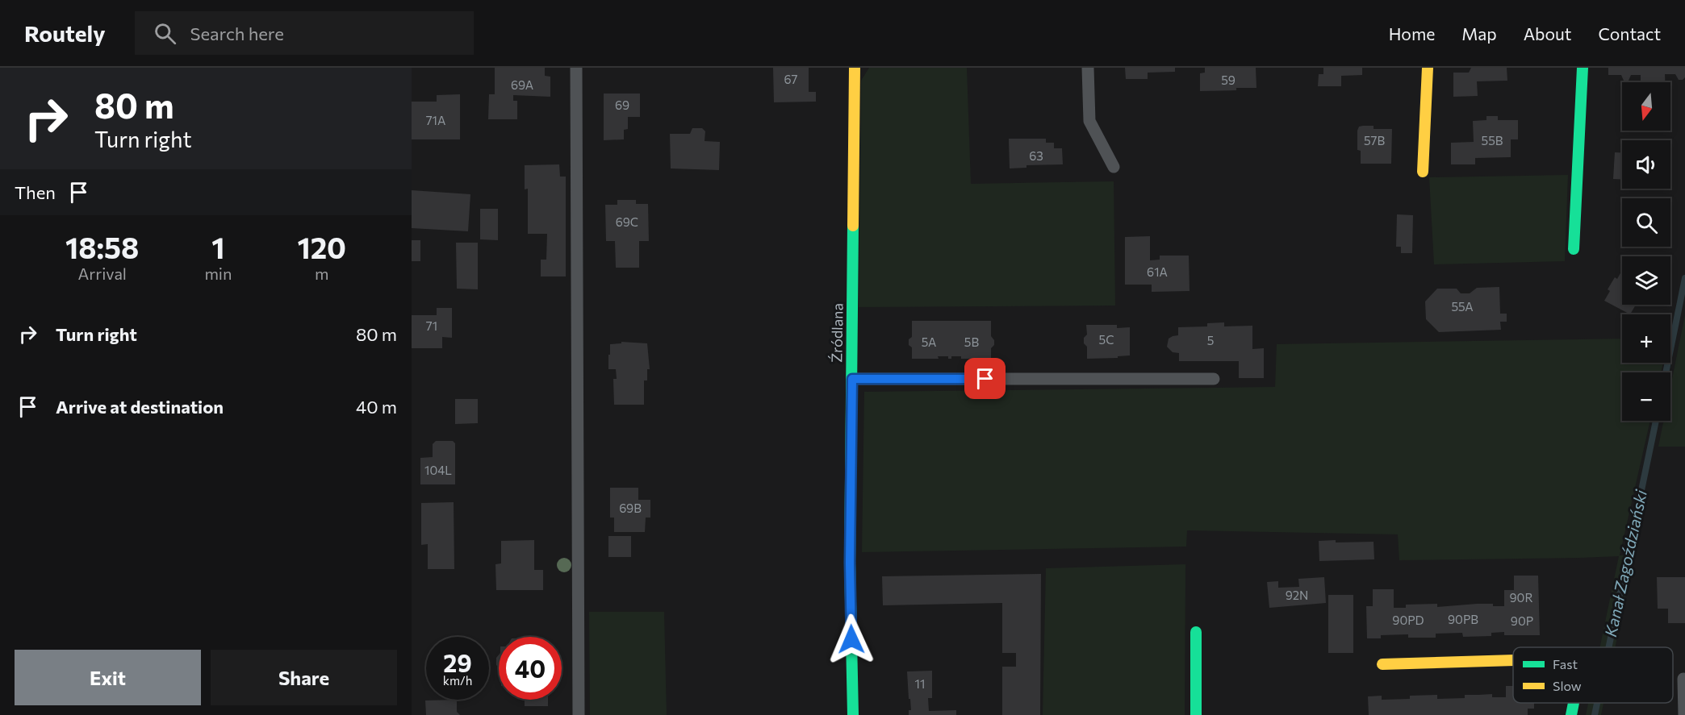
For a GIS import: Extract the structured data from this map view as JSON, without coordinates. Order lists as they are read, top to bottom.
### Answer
{
  "streets": {
    "street": ["Źródlana"]
  },
  "water": ["Kanał Zagoździański"],
  "house_numbers": [
    "67",
    "59",
    "69A",
    "69",
    "71A",
    "57B",
    "55B",
    "63",
    "69C",
    "61A",
    "55A",
    "71",
    "5C",
    "5",
    "5A",
    "5B",
    "104L",
    "69B",
    "92N",
    "90R",
    "90PB",
    "90PD",
    "90P",
    "11"
  ],
  "legend": ["Fast", "Slow"],
  "north": "bottom",
  "page": {
    "header": "Routely",
    "search": "Search here",
    "nav": [
      "Home",
      "Map",
      "About",
      "Contact"
    ],
    "turn": ["80 m", "Turn right"],
    "map_buttons": ["+", "−"],
    "then": "Then",
    "eta": [
      "18:58",
      "Arrival",
      "1",
      "min",
      "120",
      "m"
    ],
    "list": [
      {
        "name": "Turn right",
        "value": "80 m"
      },
      {
        "name": "Arrive at destination",
        "value": "40 m"
      }
    ],
    "speed": "29 km/h",
    "limit": "40",
    "buttons": ["Exit", "Share"]
  }
}
